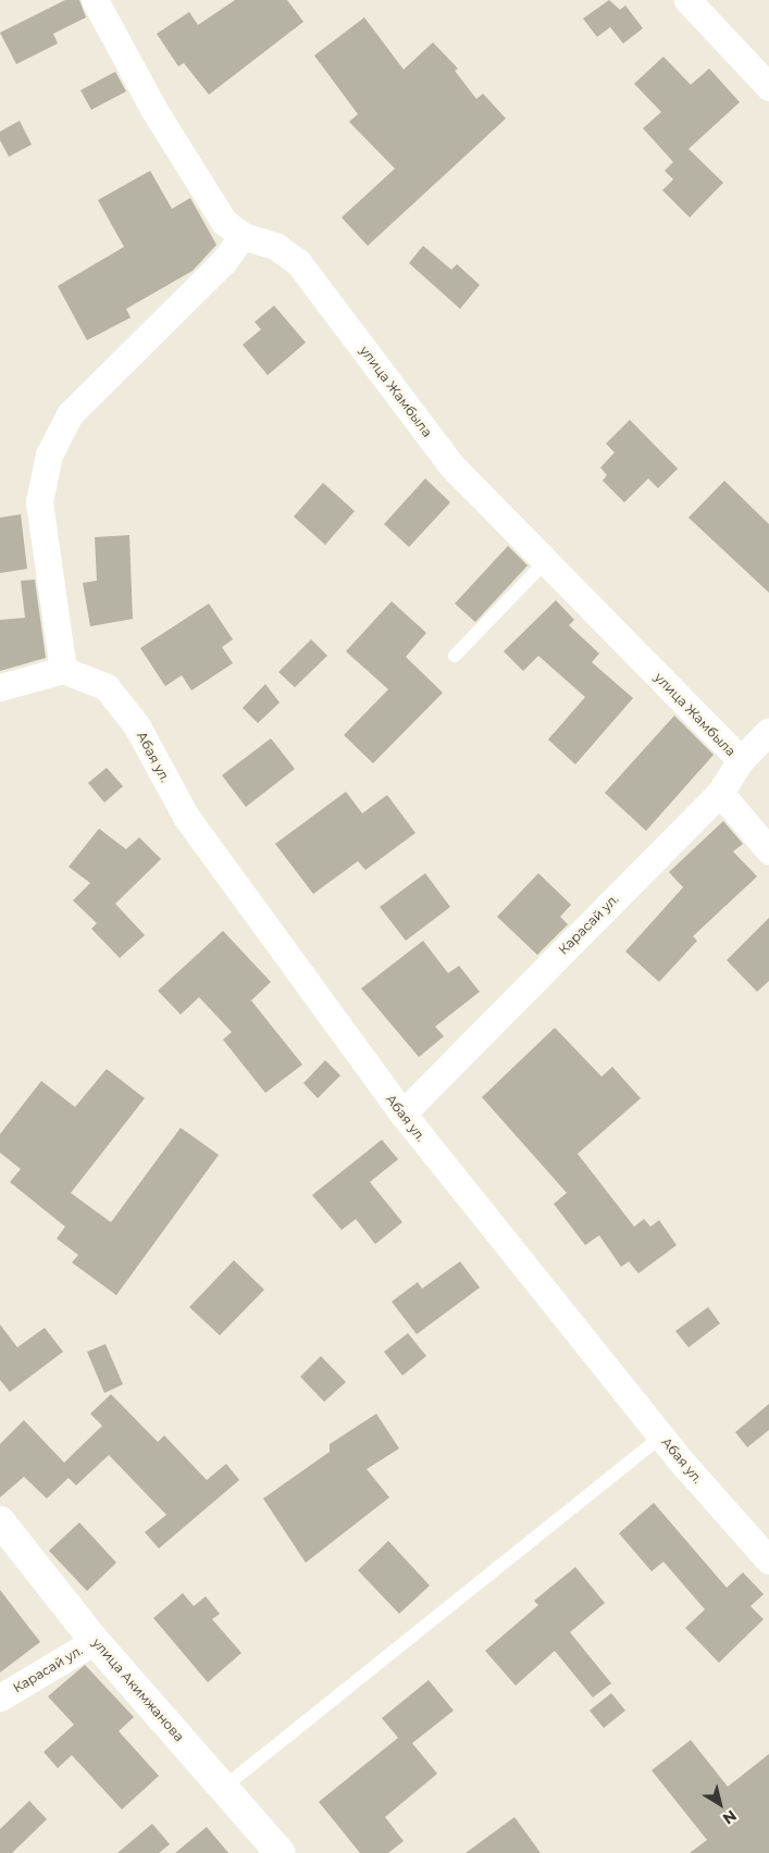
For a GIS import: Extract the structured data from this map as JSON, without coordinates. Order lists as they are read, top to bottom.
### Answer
{
  "streets": {
    "street": [
      "улица Жамбыла",
      "Абая ул.",
      "Карасай ул.",
      "улица Акимжанова"
    ]
  },
  "crossings": [
    ["улица Жамбыла", "Карасай ул."],
    ["Абая ул.", "Карасай ул."],
    ["Карасай ул.", "улица Акимжанова"]
  ],
  "north": "bottom right"
}
